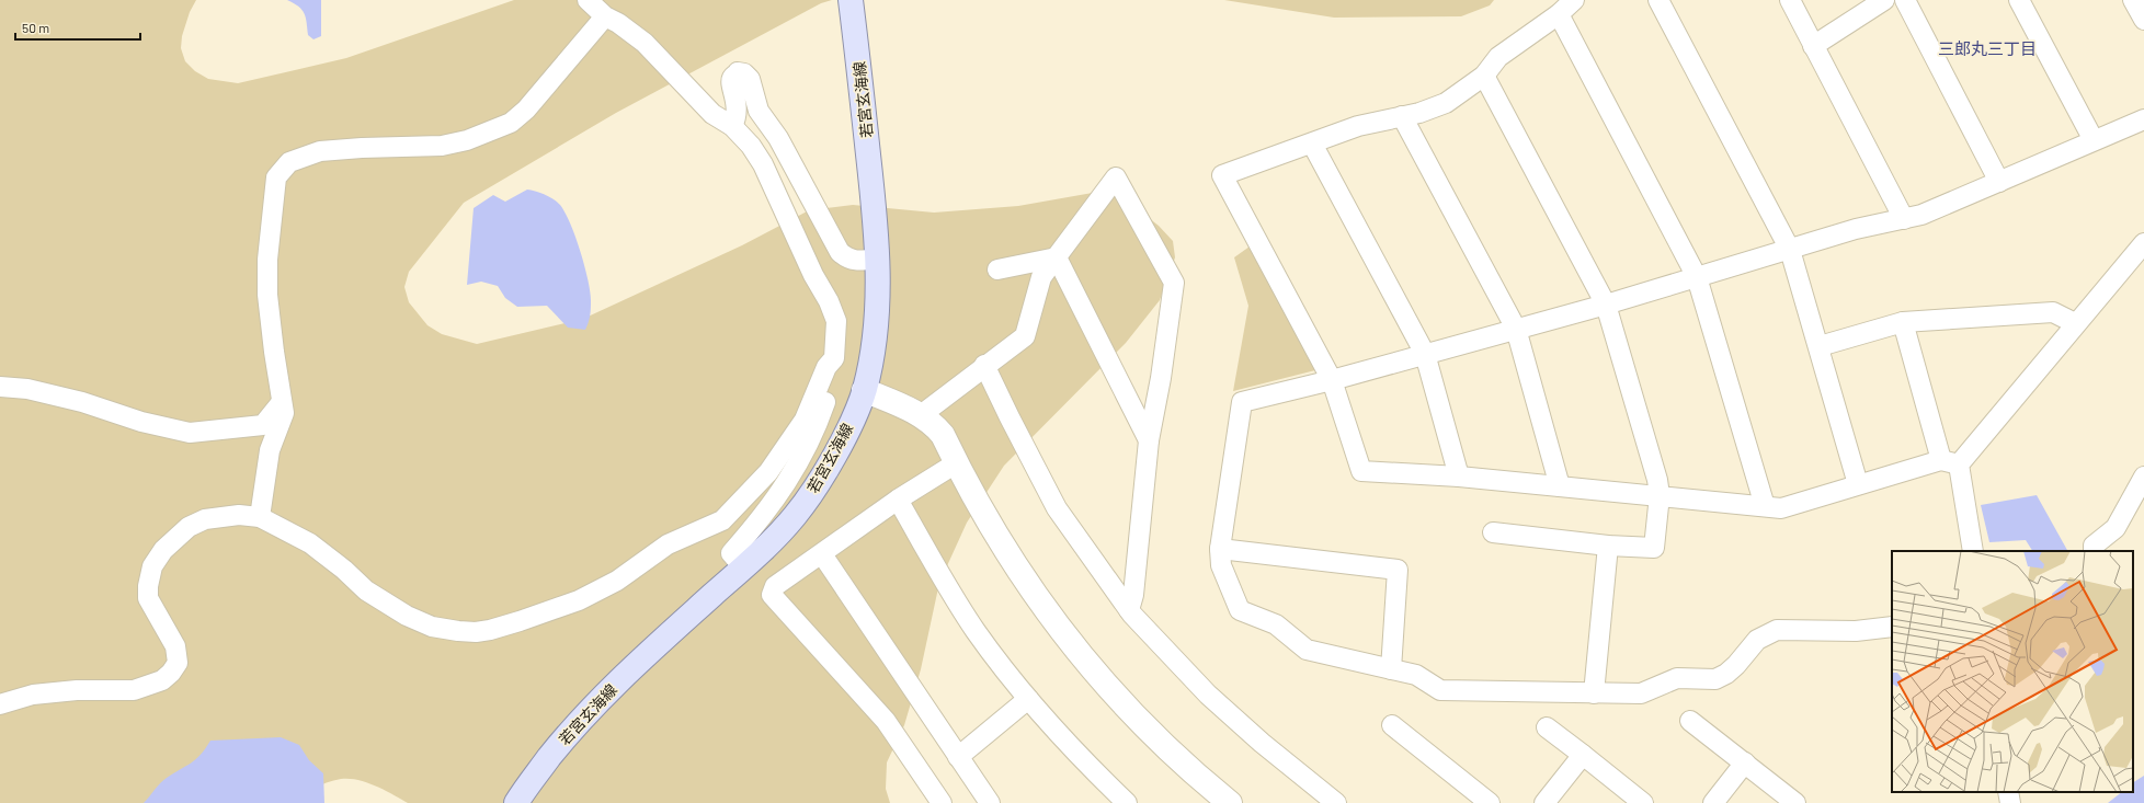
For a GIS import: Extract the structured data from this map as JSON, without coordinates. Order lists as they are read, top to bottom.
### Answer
{
  "streets": {
    "main road": ["若宮玄海線"]
  },
  "districts": ["三郎丸三丁目"],
  "scale_bar": "50 m"
}
